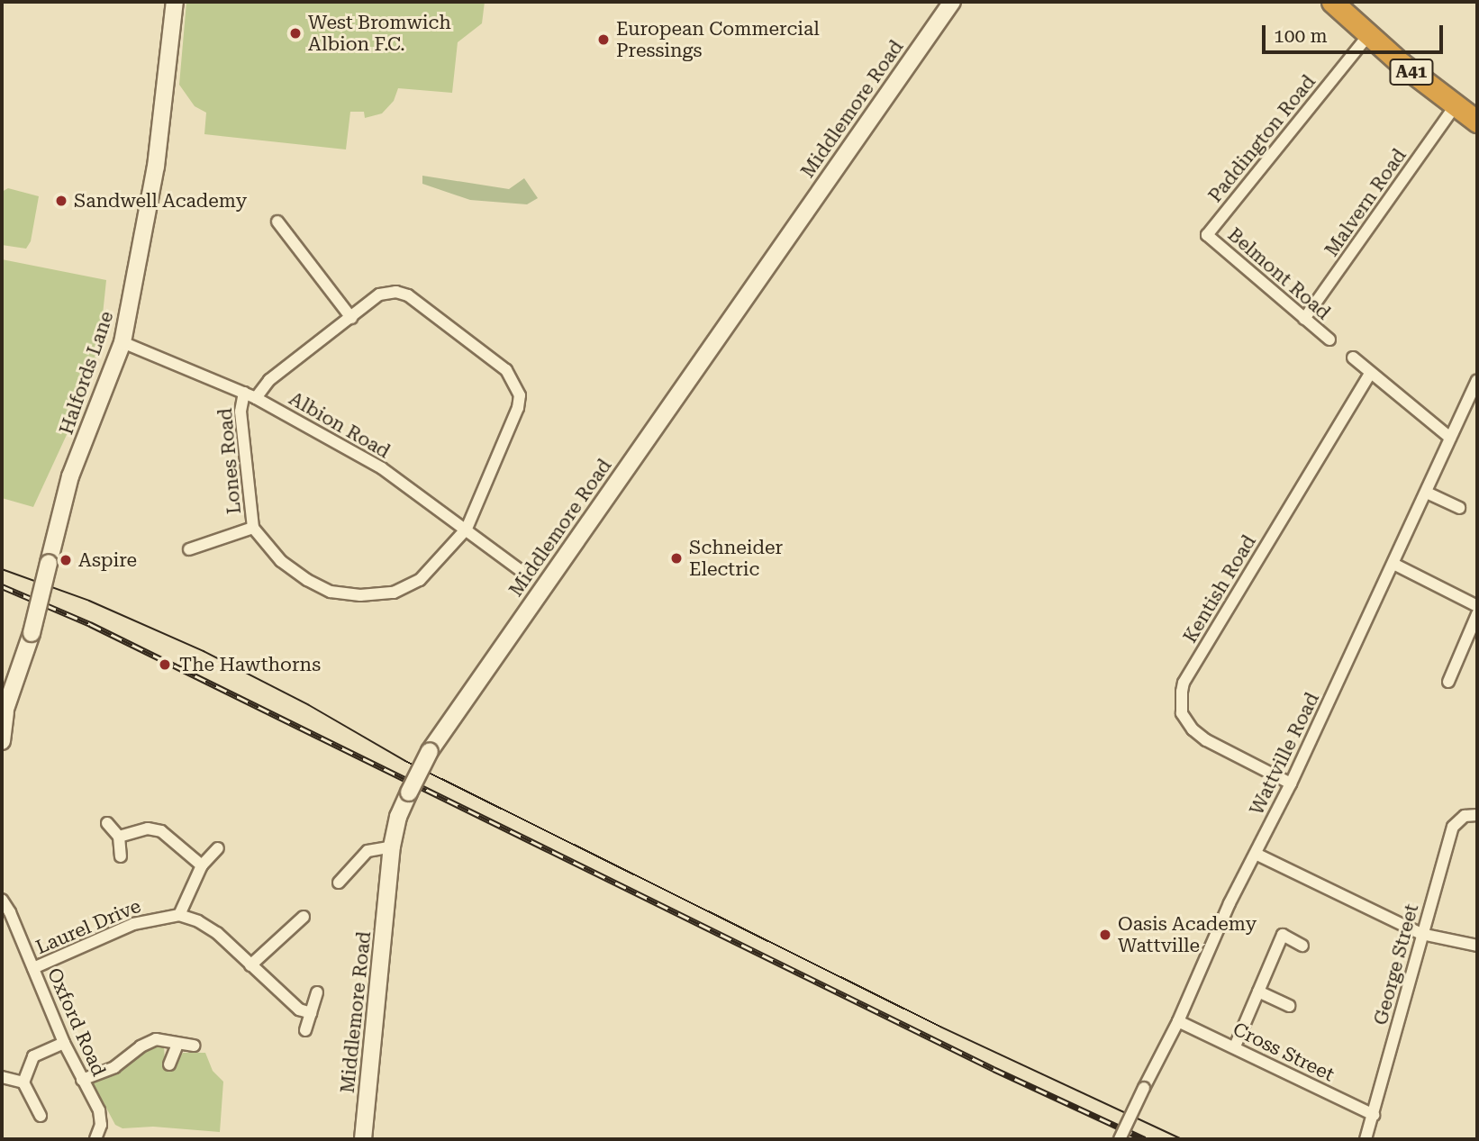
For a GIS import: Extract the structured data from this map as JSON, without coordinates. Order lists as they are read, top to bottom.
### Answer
{
  "streets": {
    "highway": ["A41"],
    "street": [
      "Middlemore Road",
      "Paddington Road",
      "Malvern Road",
      "Belmont Road",
      "Halfords Lane",
      "Albion Road",
      "Lones Road",
      "Kentish Road",
      "Wattville Road",
      "Laurel Drive",
      "George Street",
      "Oxford Road",
      "Cross Street"
    ]
  },
  "crossings": [
    ["A41", "Paddington Road"],
    ["A41", "Malvern Road"],
    ["Paddington Road", "Belmont Road"],
    ["Malvern Road", "Belmont Road"],
    ["Halfords Lane", "Albion Road"],
    ["Albion Road", "Lones Road"],
    ["Kentish Road", "Wattville Road"],
    ["Wattville Road", "Cross Street"],
    ["Laurel Drive", "Oxford Road"],
    ["George Street", "Cross Street"]
  ],
  "places": [
    "West Bromwich Albion F.C.",
    "European Commercial Pressings",
    "Sandwell Academy",
    "Schneider Electric",
    "Aspire",
    "The Hawthorns",
    "Oasis Academy Wattville"
  ],
  "scale_bar": "100 m"
}
